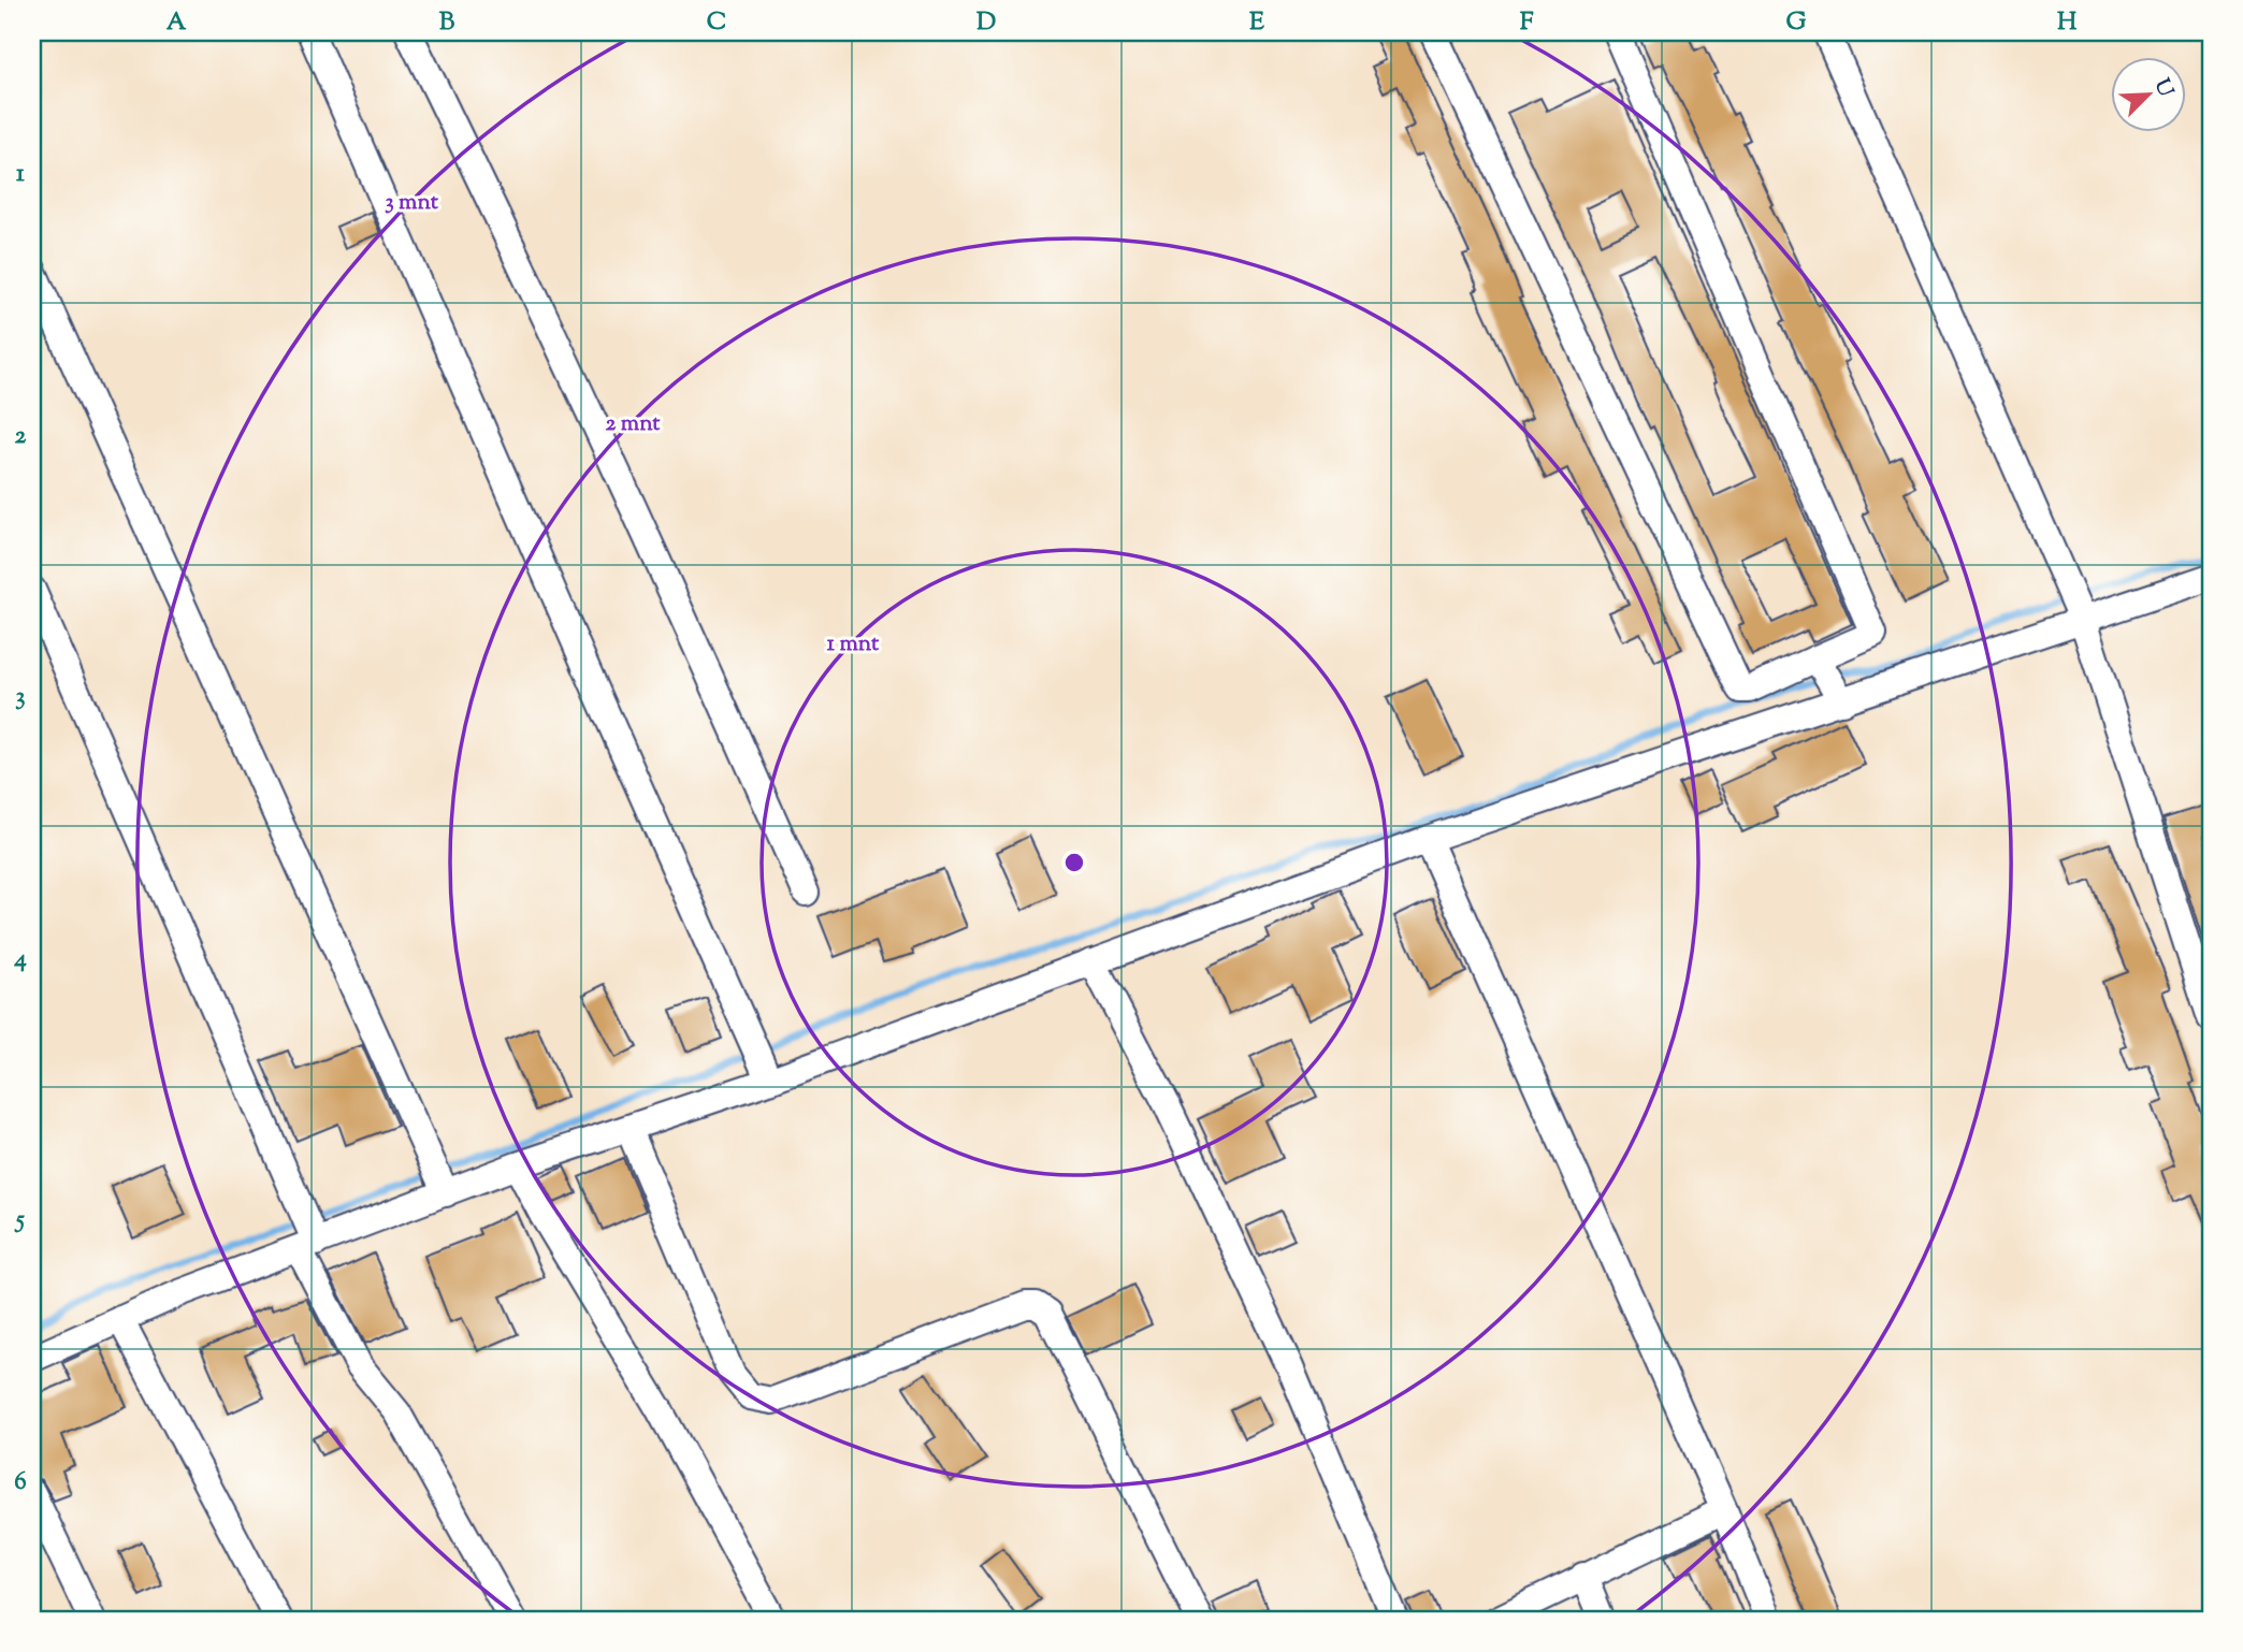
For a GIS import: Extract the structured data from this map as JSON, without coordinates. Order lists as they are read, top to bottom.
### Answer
{
  "north": "top right",
  "grid": {
    "columns": [
      "A",
      "B",
      "C",
      "D",
      "E",
      "F",
      "G",
      "H"
    ],
    "rows": [
      "1",
      "2",
      "3",
      "4",
      "5",
      "6"
    ]
  },
  "rings": ["3 mnt", "2 mnt", "1 mnt"]
}
